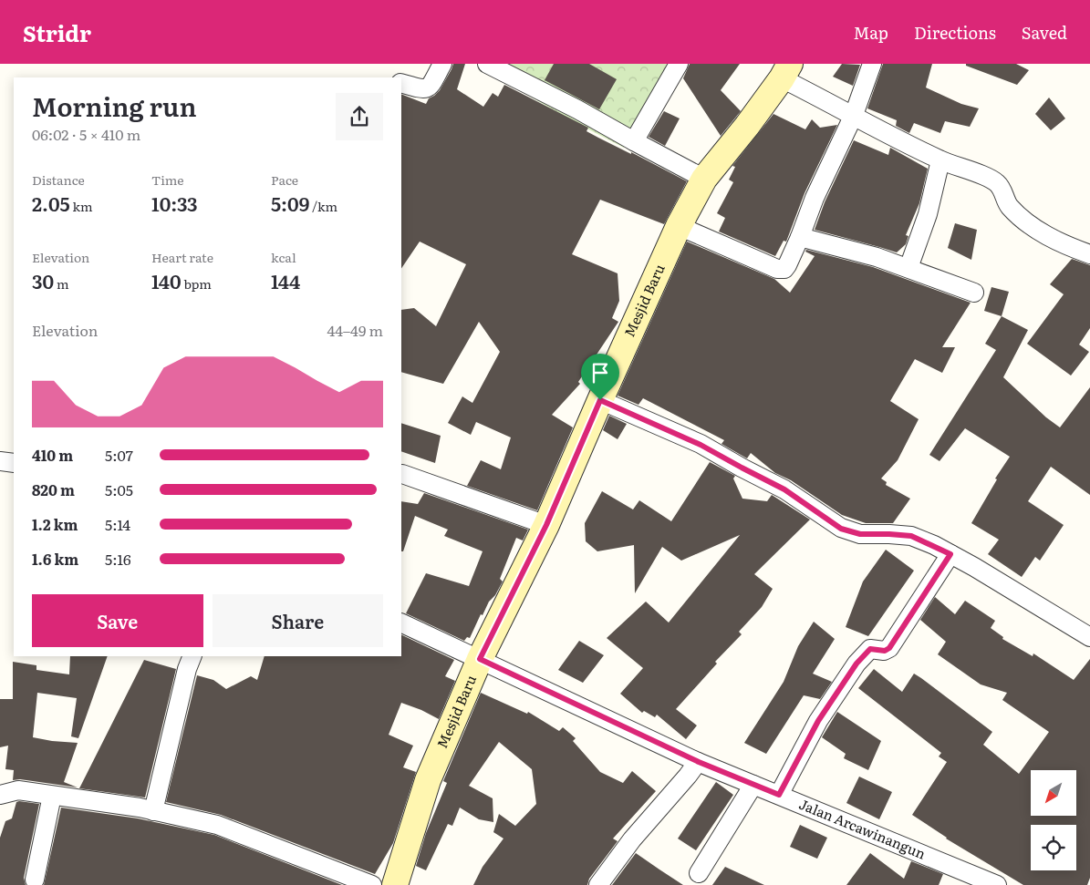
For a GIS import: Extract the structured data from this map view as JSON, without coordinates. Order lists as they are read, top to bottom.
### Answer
{
  "streets": {
    "street": ["Mesjid Baru", "Jalan Arcawinangun"]
  },
  "crossings": [
    ["Mesjid Baru", "Jalan Arcawinangun"]
  ],
  "north": "bottom left",
  "page": {
    "header": "Stridr",
    "nav": ["Map", "Directions", "Saved"],
    "heading": ["Morning run", "06:02 · 5 × 410 m"],
    "stats": [
      ["Distance", "2.05 km"],
      ["Time", "10:33"],
      ["Pace", "5:09 /km"],
      ["Elevation", "30 m"],
      ["Heart rate", "140 bpm"],
      ["kcal", "144"]
    ],
    "chart": ["Elevation", "44–49 m"],
    "list": [
      {
        "name": "410 m",
        "note": "5:07"
      },
      {
        "name": "820 m",
        "note": "5:05"
      },
      {
        "name": "1.2 km",
        "note": "5:14"
      },
      {
        "name": "1.6 km",
        "note": "5:16"
      }
    ],
    "buttons": ["Save", "Share"]
  }
}
